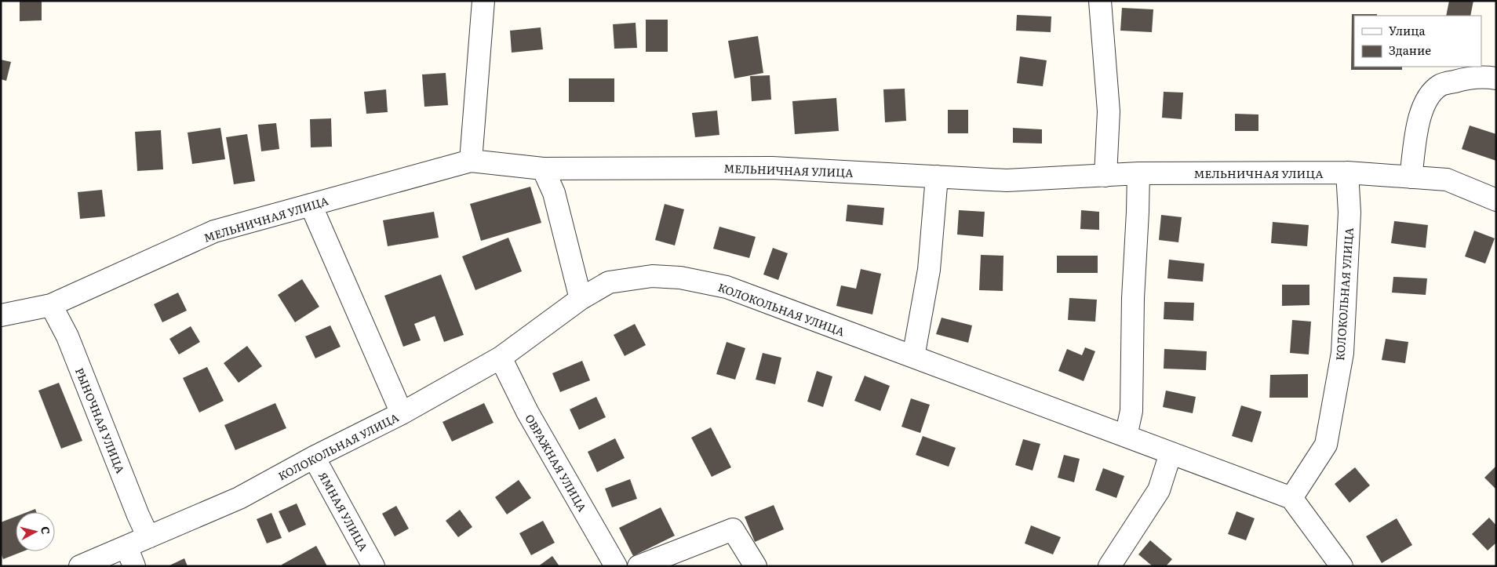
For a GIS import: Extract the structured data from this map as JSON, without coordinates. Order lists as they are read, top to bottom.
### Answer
{
  "streets": {
    "street": [
      "МЕЛЬНИЧНАЯ УЛИЦА",
      "КОЛОКОЛЬНАЯ УЛИЦА",
      "РЫНОЧНАЯ УЛИЦА",
      "ОВРАЖНАЯ УЛИЦА",
      "ЯМНАЯ УЛИЦА"
    ]
  },
  "crossings": [
    ["МЕЛЬНИЧНАЯ УЛИЦА", "КОЛОКОЛЬНАЯ УЛИЦА"],
    ["МЕЛЬНИЧНАЯ УЛИЦА", "РЫНОЧНАЯ УЛИЦА"],
    ["КОЛОКОЛЬНАЯ УЛИЦА", "РЫНОЧНАЯ УЛИЦА"],
    ["КОЛОКОЛЬНАЯ УЛИЦА", "ОВРАЖНАЯ УЛИЦА"],
    ["КОЛОКОЛЬНАЯ УЛИЦА", "ЯМНАЯ УЛИЦА"]
  ],
  "legend": ["Улица", "Здание"],
  "north": "right"
}
